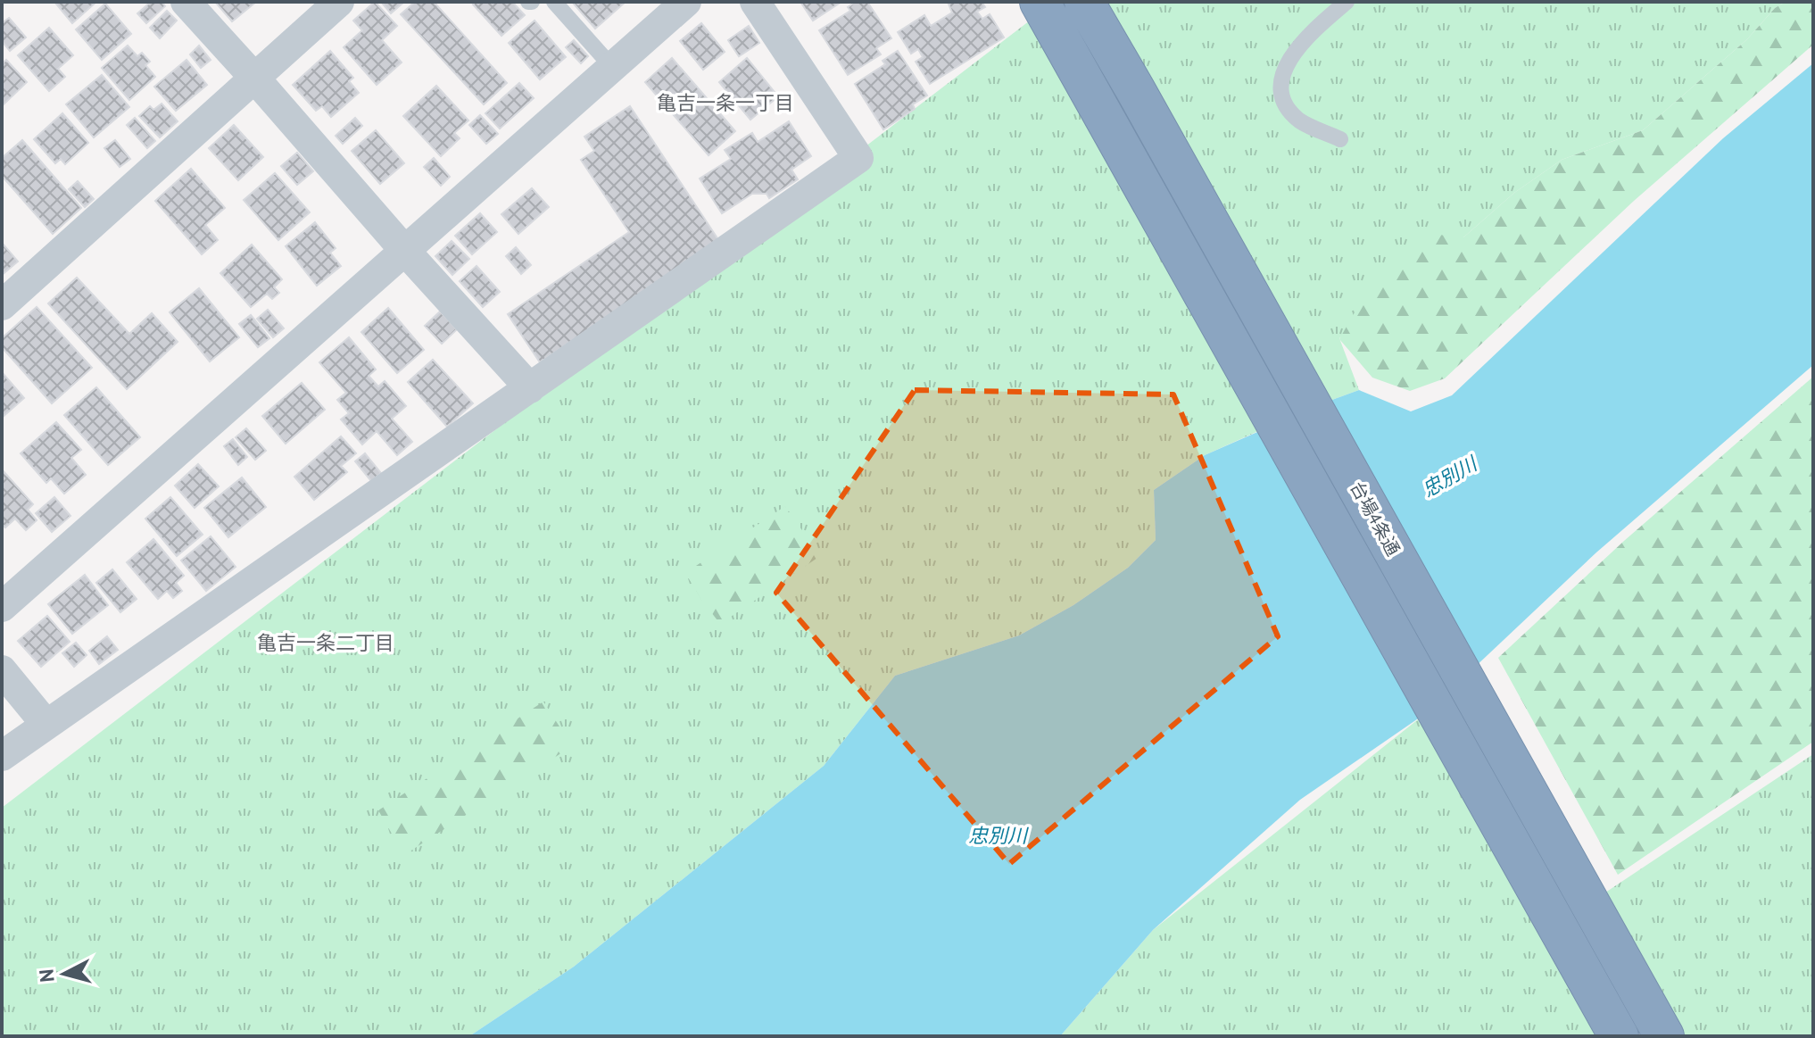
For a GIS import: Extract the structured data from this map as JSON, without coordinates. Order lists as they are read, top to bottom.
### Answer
{
  "streets": {
    "highway": ["台場4条通"]
  },
  "districts": ["亀吉一条一丁目", "亀吉一条二丁目"],
  "water": ["忠別川"],
  "north": "left"
}
